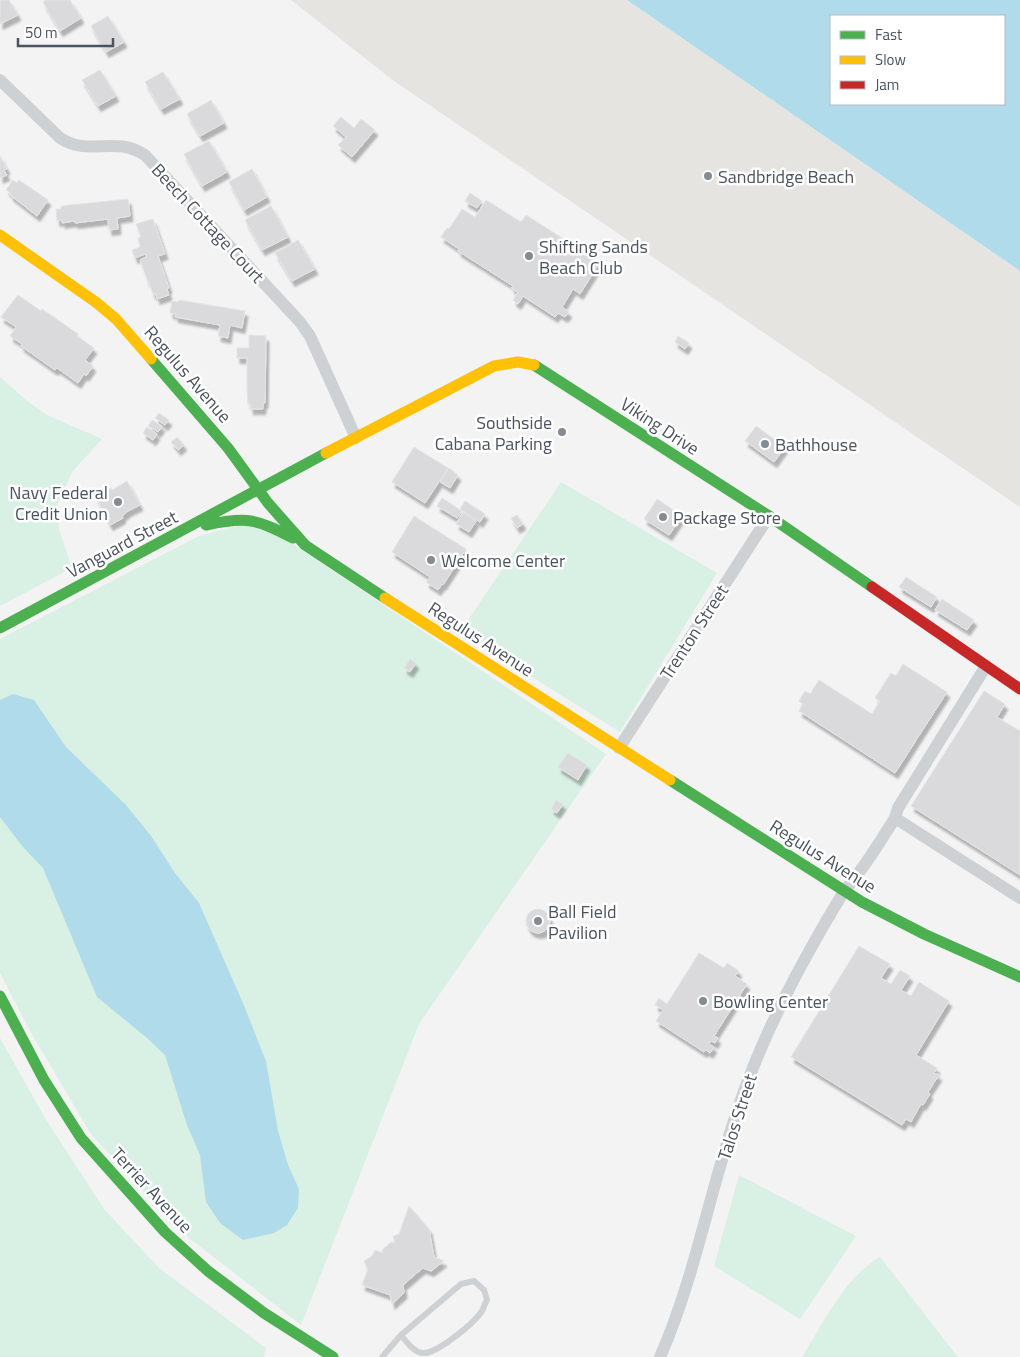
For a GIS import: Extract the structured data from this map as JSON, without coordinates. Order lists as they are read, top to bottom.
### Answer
{
  "streets": {
    "street": [
      "Beech Cottage Court",
      "Regulus Avenue",
      "Viking Drive",
      "Vanguard Street",
      "Trenton Street",
      "Talos Street",
      "Terrier Avenue"
    ]
  },
  "crossings": [
    ["Beech Cottage Court", "Viking Drive"],
    ["Regulus Avenue", "Viking Drive"],
    ["Regulus Avenue", "Vanguard Street"],
    ["Regulus Avenue", "Trenton Street"],
    ["Regulus Avenue", "Talos Street"],
    ["Viking Drive", "Vanguard Street"],
    ["Viking Drive", "Trenton Street"],
    ["Viking Drive", "Talos Street"]
  ],
  "places": [
    "Sandbridge Beach",
    "Shifting Sands Beach Club",
    "Southside Cabana Parking",
    "Bathhouse",
    "Navy Federal Credit Union",
    "Package Store",
    "Welcome Center",
    "Ball Field Pavilion",
    "Bowling Center"
  ],
  "legend": ["Fast", "Slow", "Jam"],
  "scale_bar": "50 m"
}
